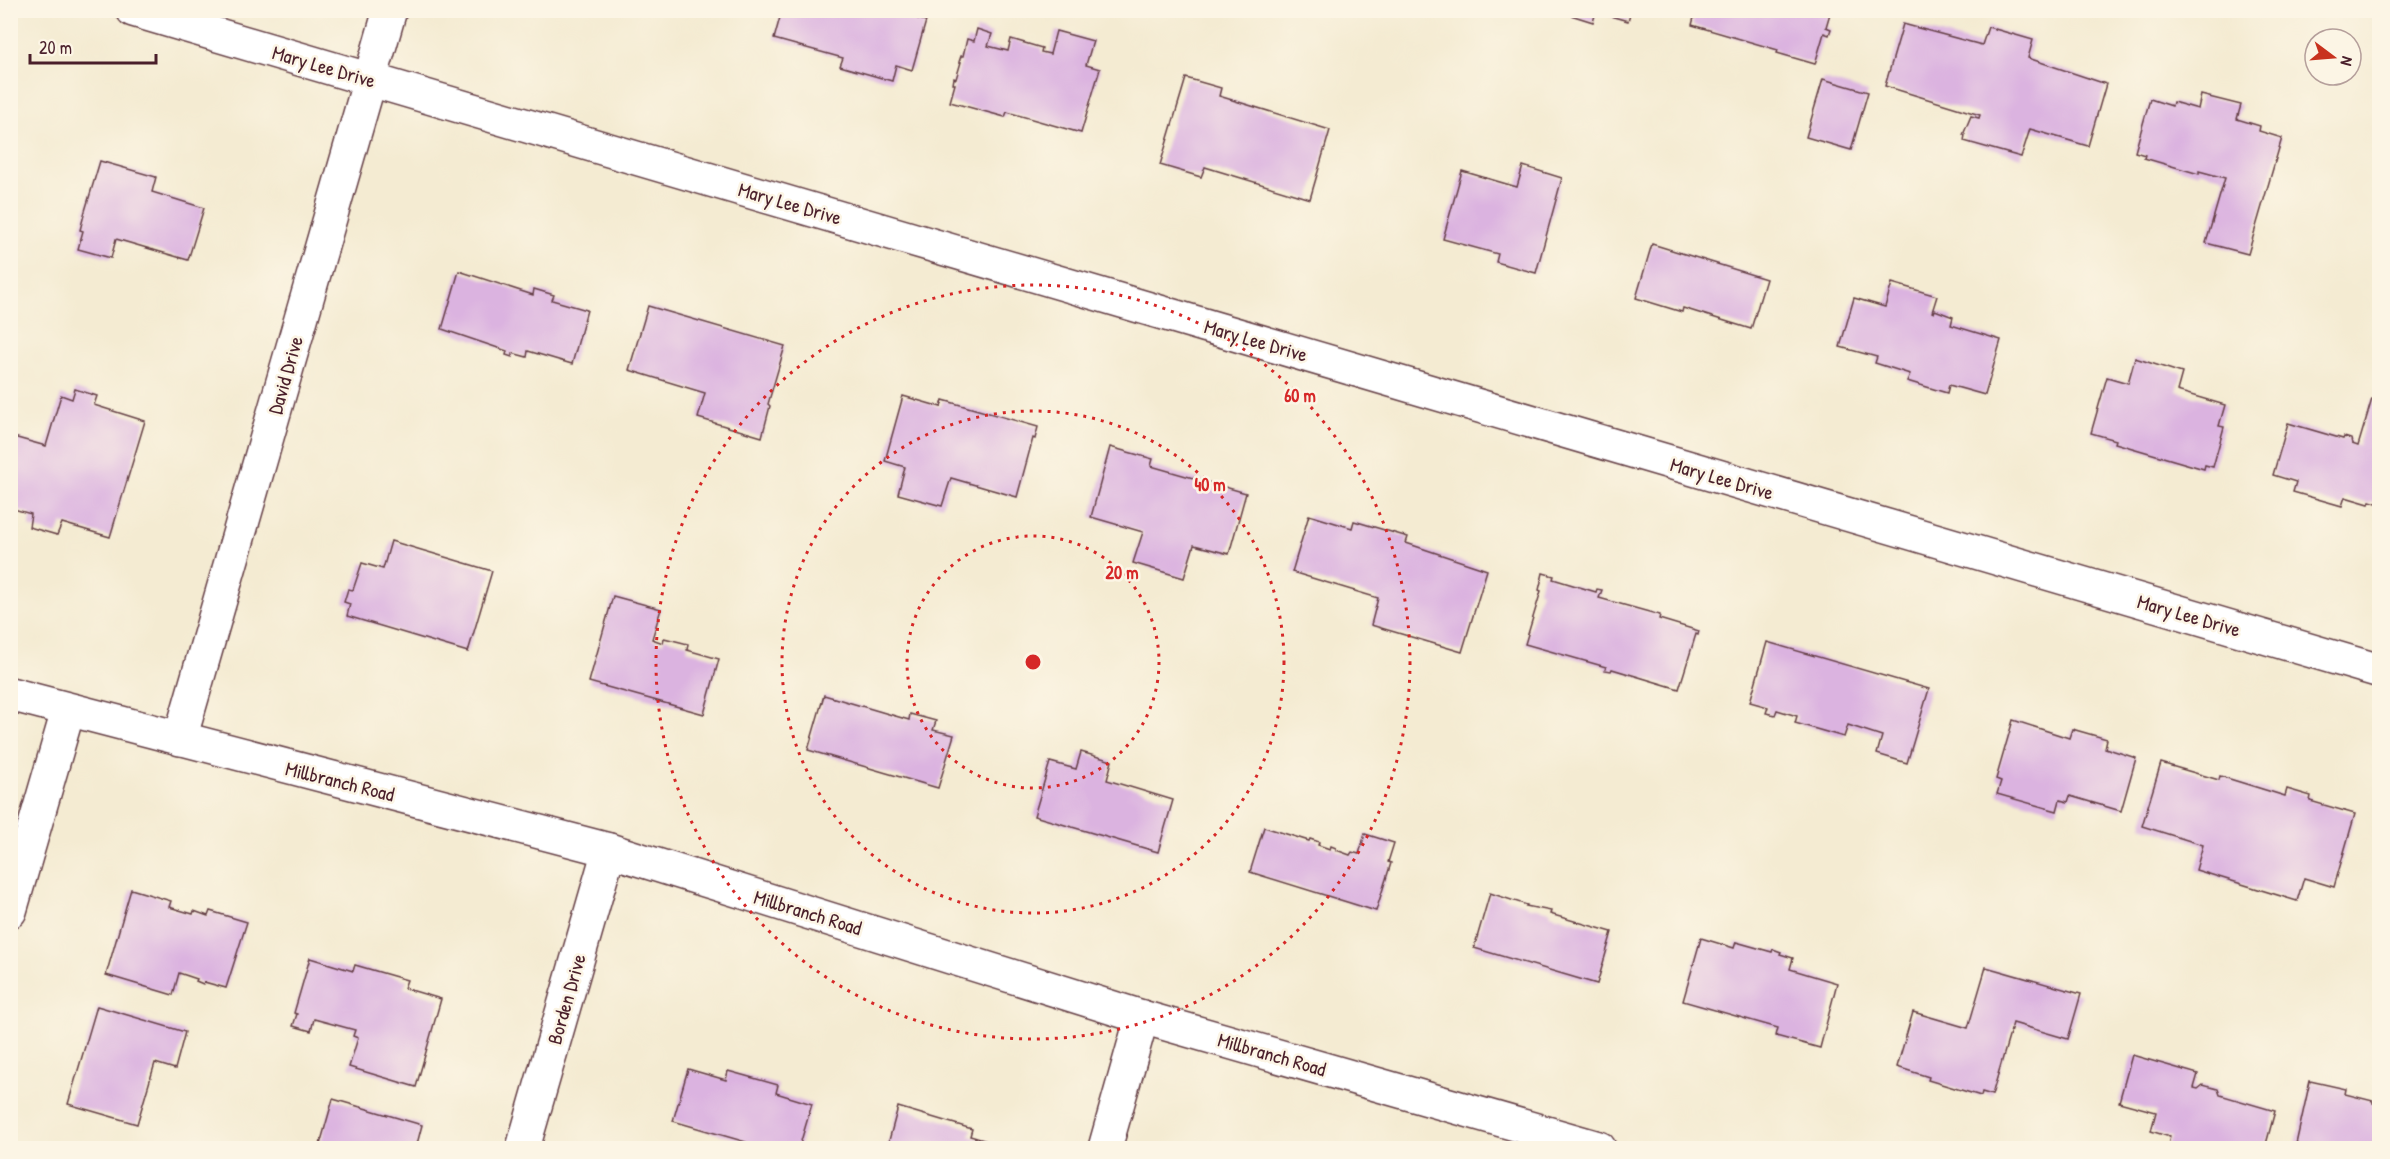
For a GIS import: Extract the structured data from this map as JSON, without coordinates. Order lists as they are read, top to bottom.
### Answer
{
  "streets": {
    "street": [
      "Mary Lee Drive",
      "David Drive",
      "Millbranch Road",
      "Borden Drive"
    ]
  },
  "crossings": [
    ["Mary Lee Drive", "David Drive"],
    ["David Drive", "Millbranch Road"],
    ["Millbranch Road", "Borden Drive"]
  ],
  "scale_bar": "20 m",
  "north": "right",
  "rings": ["60 m", "40 m", "20 m"]
}
